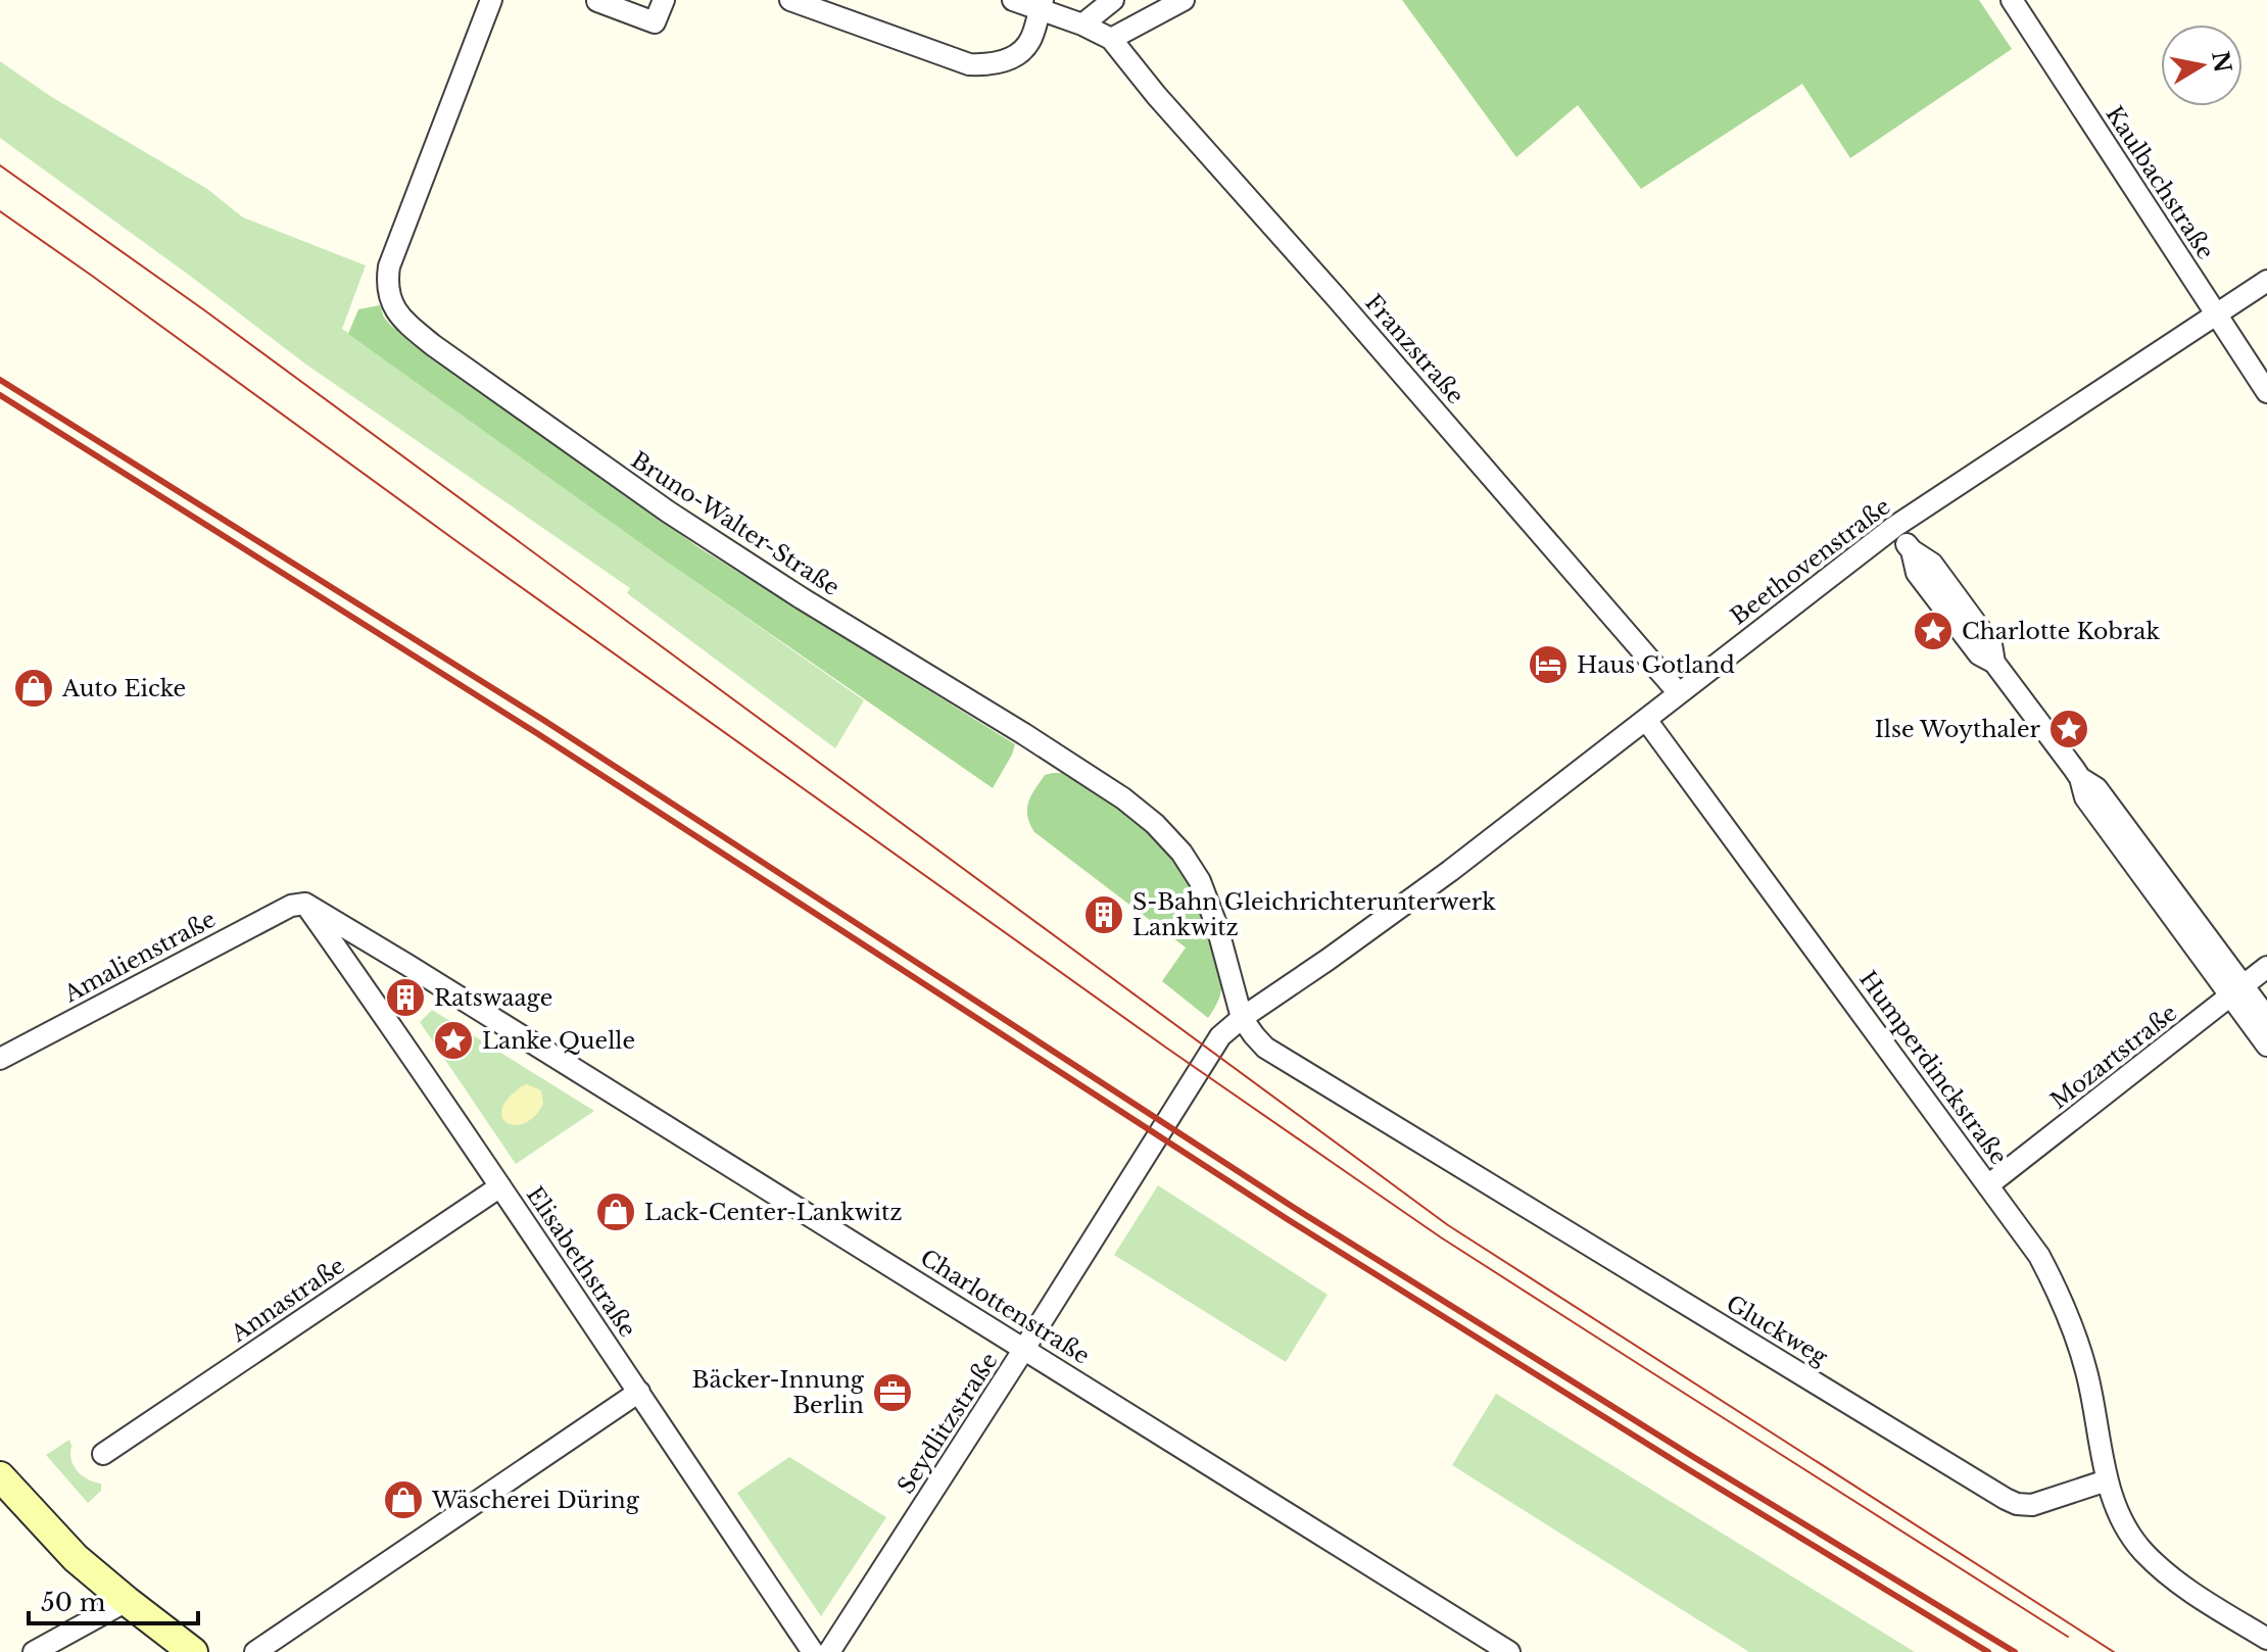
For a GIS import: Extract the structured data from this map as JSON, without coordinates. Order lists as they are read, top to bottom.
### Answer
{
  "streets": {
    "street": [
      "Kaulbachstraße",
      "Franzstraße",
      "Bruno-Walter-Straße",
      "Beethovenstraße",
      "Amalienstraße",
      "Mozartstraße",
      "Humperdinckstraße",
      "Elisabethstraße",
      "Annastraße",
      "Charlottenstraße",
      "Gluckweg",
      "Seydlitzstraße"
    ]
  },
  "crossings": [
    ["Kaulbachstraße", "Beethovenstraße"],
    ["Franzstraße", "Beethovenstraße"],
    ["Bruno-Walter-Straße", "Beethovenstraße"],
    ["Bruno-Walter-Straße", "Gluckweg"],
    ["Bruno-Walter-Straße", "Seydlitzstraße"],
    ["Beethovenstraße", "Humperdinckstraße"],
    ["Beethovenstraße", "Gluckweg"],
    ["Beethovenstraße", "Seydlitzstraße"],
    ["Amalienstraße", "Elisabethstraße"],
    ["Amalienstraße", "Charlottenstraße"],
    ["Mozartstraße", "Humperdinckstraße"],
    ["Humperdinckstraße", "Gluckweg"],
    ["Elisabethstraße", "Annastraße"],
    ["Elisabethstraße", "Charlottenstraße"],
    ["Charlottenstraße", "Seydlitzstraße"],
    ["Gluckweg", "Seydlitzstraße"]
  ],
  "places": {
    "place": ["Charlotte Kobrak", "Ilse Woythaler", "Lanke Quelle"],
    "hotel": ["Haus Gotland"],
    "shop": ["Auto Eicke", "Lack-Center-Lankwitz", "Wäscherei Düring"],
    "building": ["S-Bahn Gleichrichterunterwerk Lankwitz", "Ratswaage"],
    "office": ["Bäcker-Innung Berlin"]
  },
  "scale_bar": "50 m",
  "north": "right"
}
